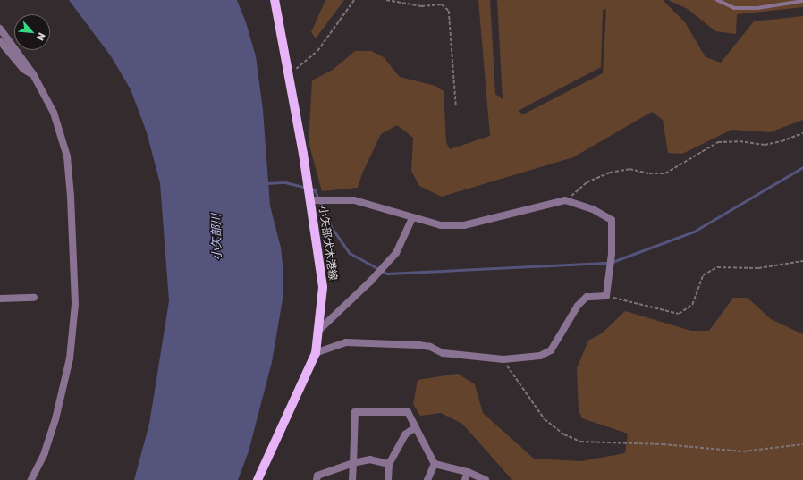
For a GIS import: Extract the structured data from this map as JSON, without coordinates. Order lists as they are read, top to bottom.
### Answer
{
  "streets": {
    "main road": ["小矢部伏木港線"]
  },
  "water": ["小矢部川"],
  "north": "bottom right"
}
